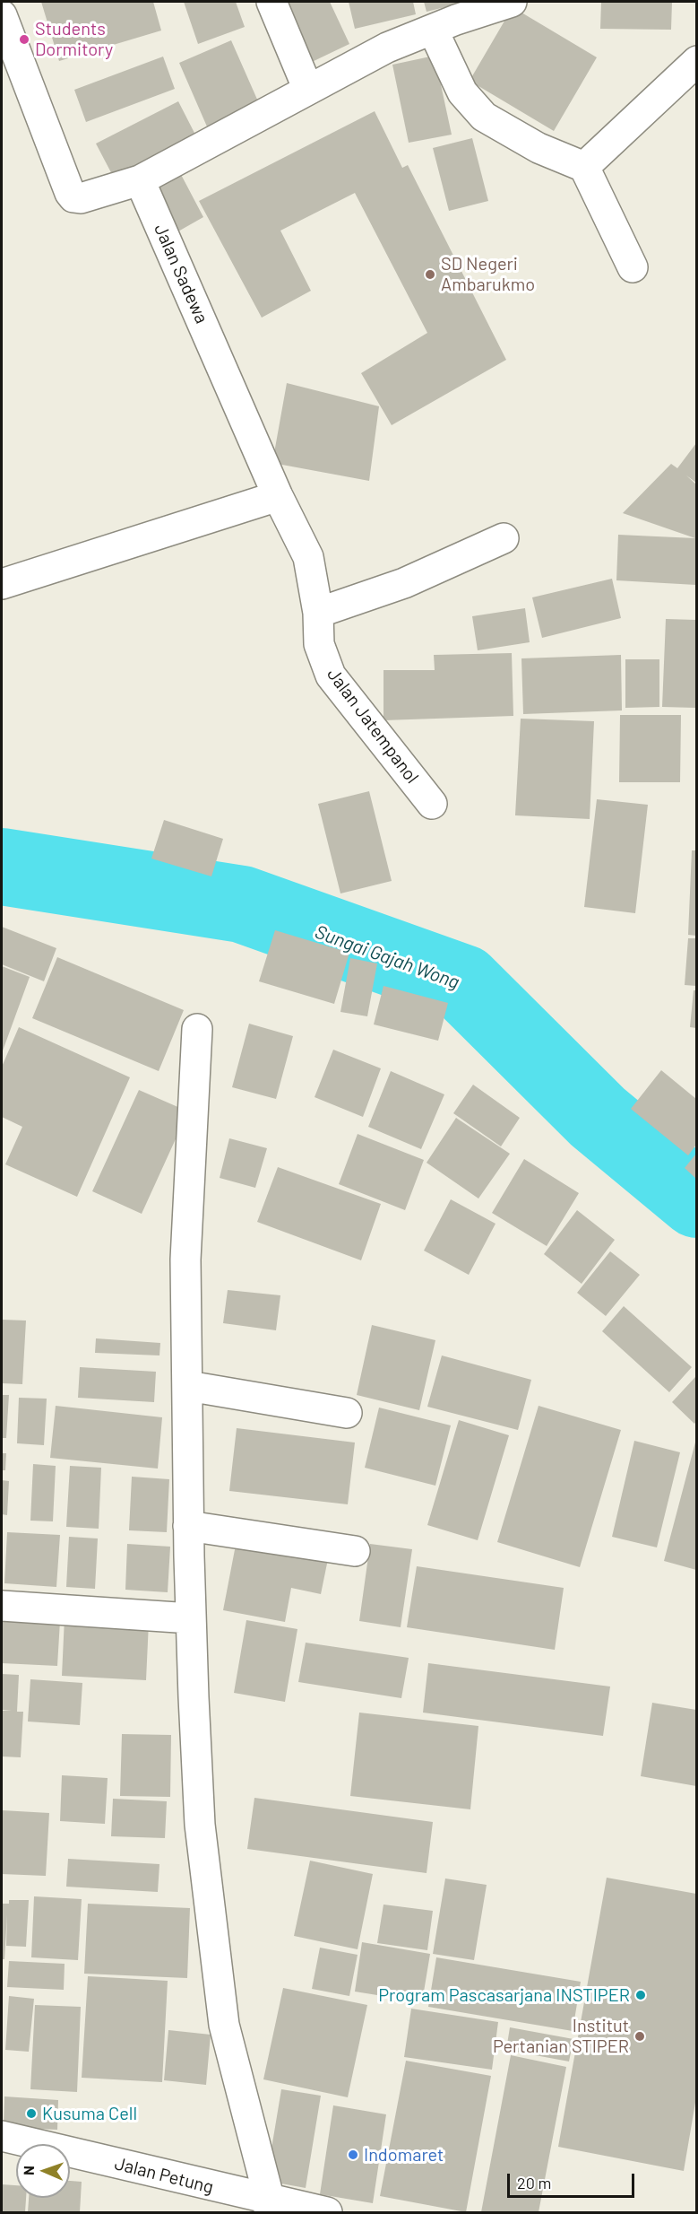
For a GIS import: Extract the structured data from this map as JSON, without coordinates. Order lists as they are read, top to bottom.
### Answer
{
  "streets": {
    "street": ["Jalan Sadewa", "Jalan Jatempanol", "Jalan Petung"]
  },
  "crossings": [
    ["Jalan Sadewa", "Jalan Jatempanol"]
  ],
  "water": ["Sungai Gajah Wong"],
  "places": [
    "Students Dormitory",
    "SD Negeri Ambarukmo",
    "Program Pascasarjana INSTIPER",
    "Institut Pertanian STIPER",
    "Kusuma Cell",
    "Indomaret"
  ],
  "scale_bar": "20 m",
  "north": "left"
}
